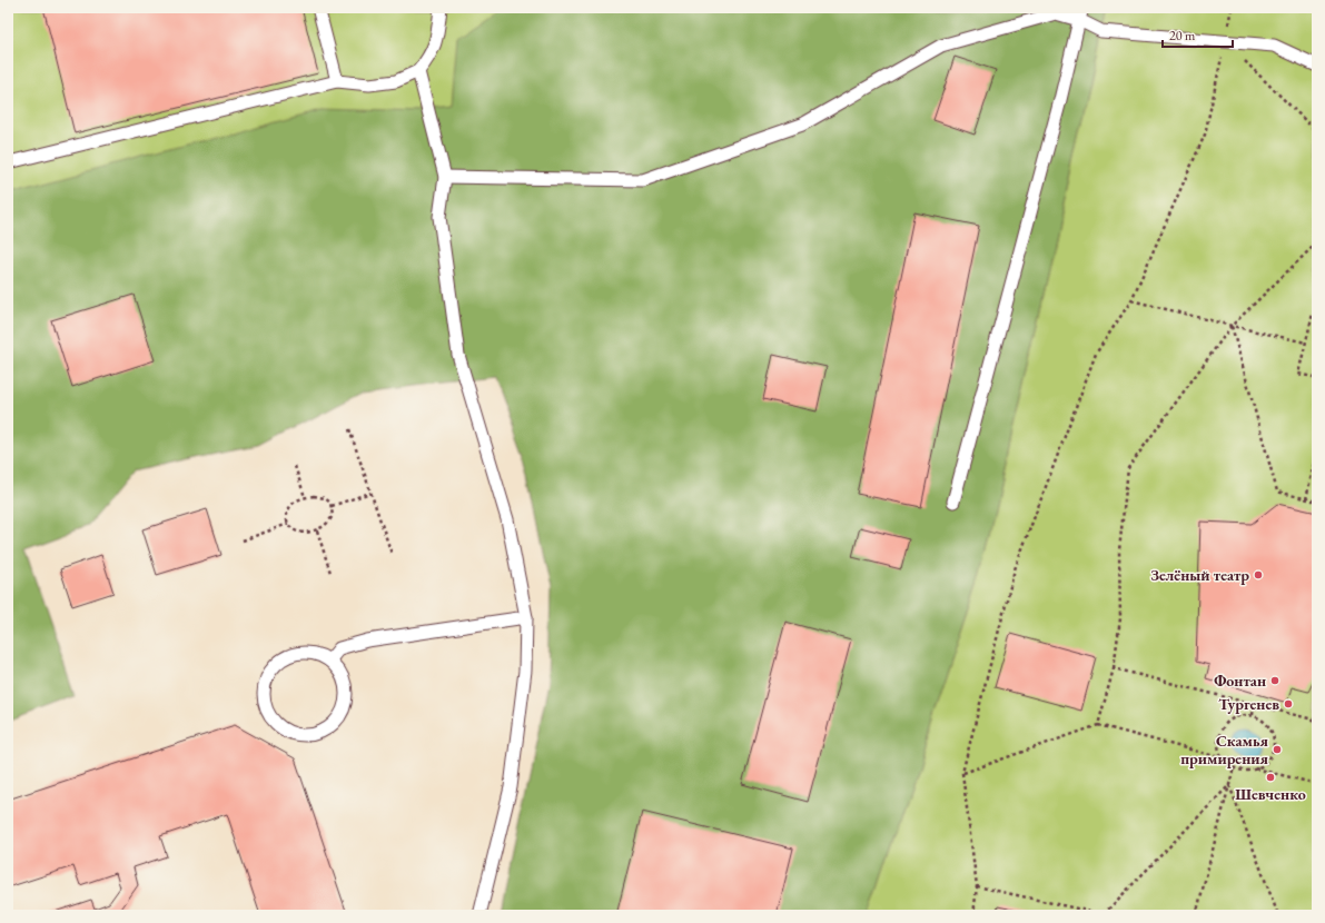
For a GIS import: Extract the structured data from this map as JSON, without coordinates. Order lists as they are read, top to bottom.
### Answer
{
  "places": [
    "Зелёный театр",
    "Фонтан",
    "Тургенев",
    "Скамья примирения",
    "Шевченко"
  ],
  "scale_bar": "20 m"
}
